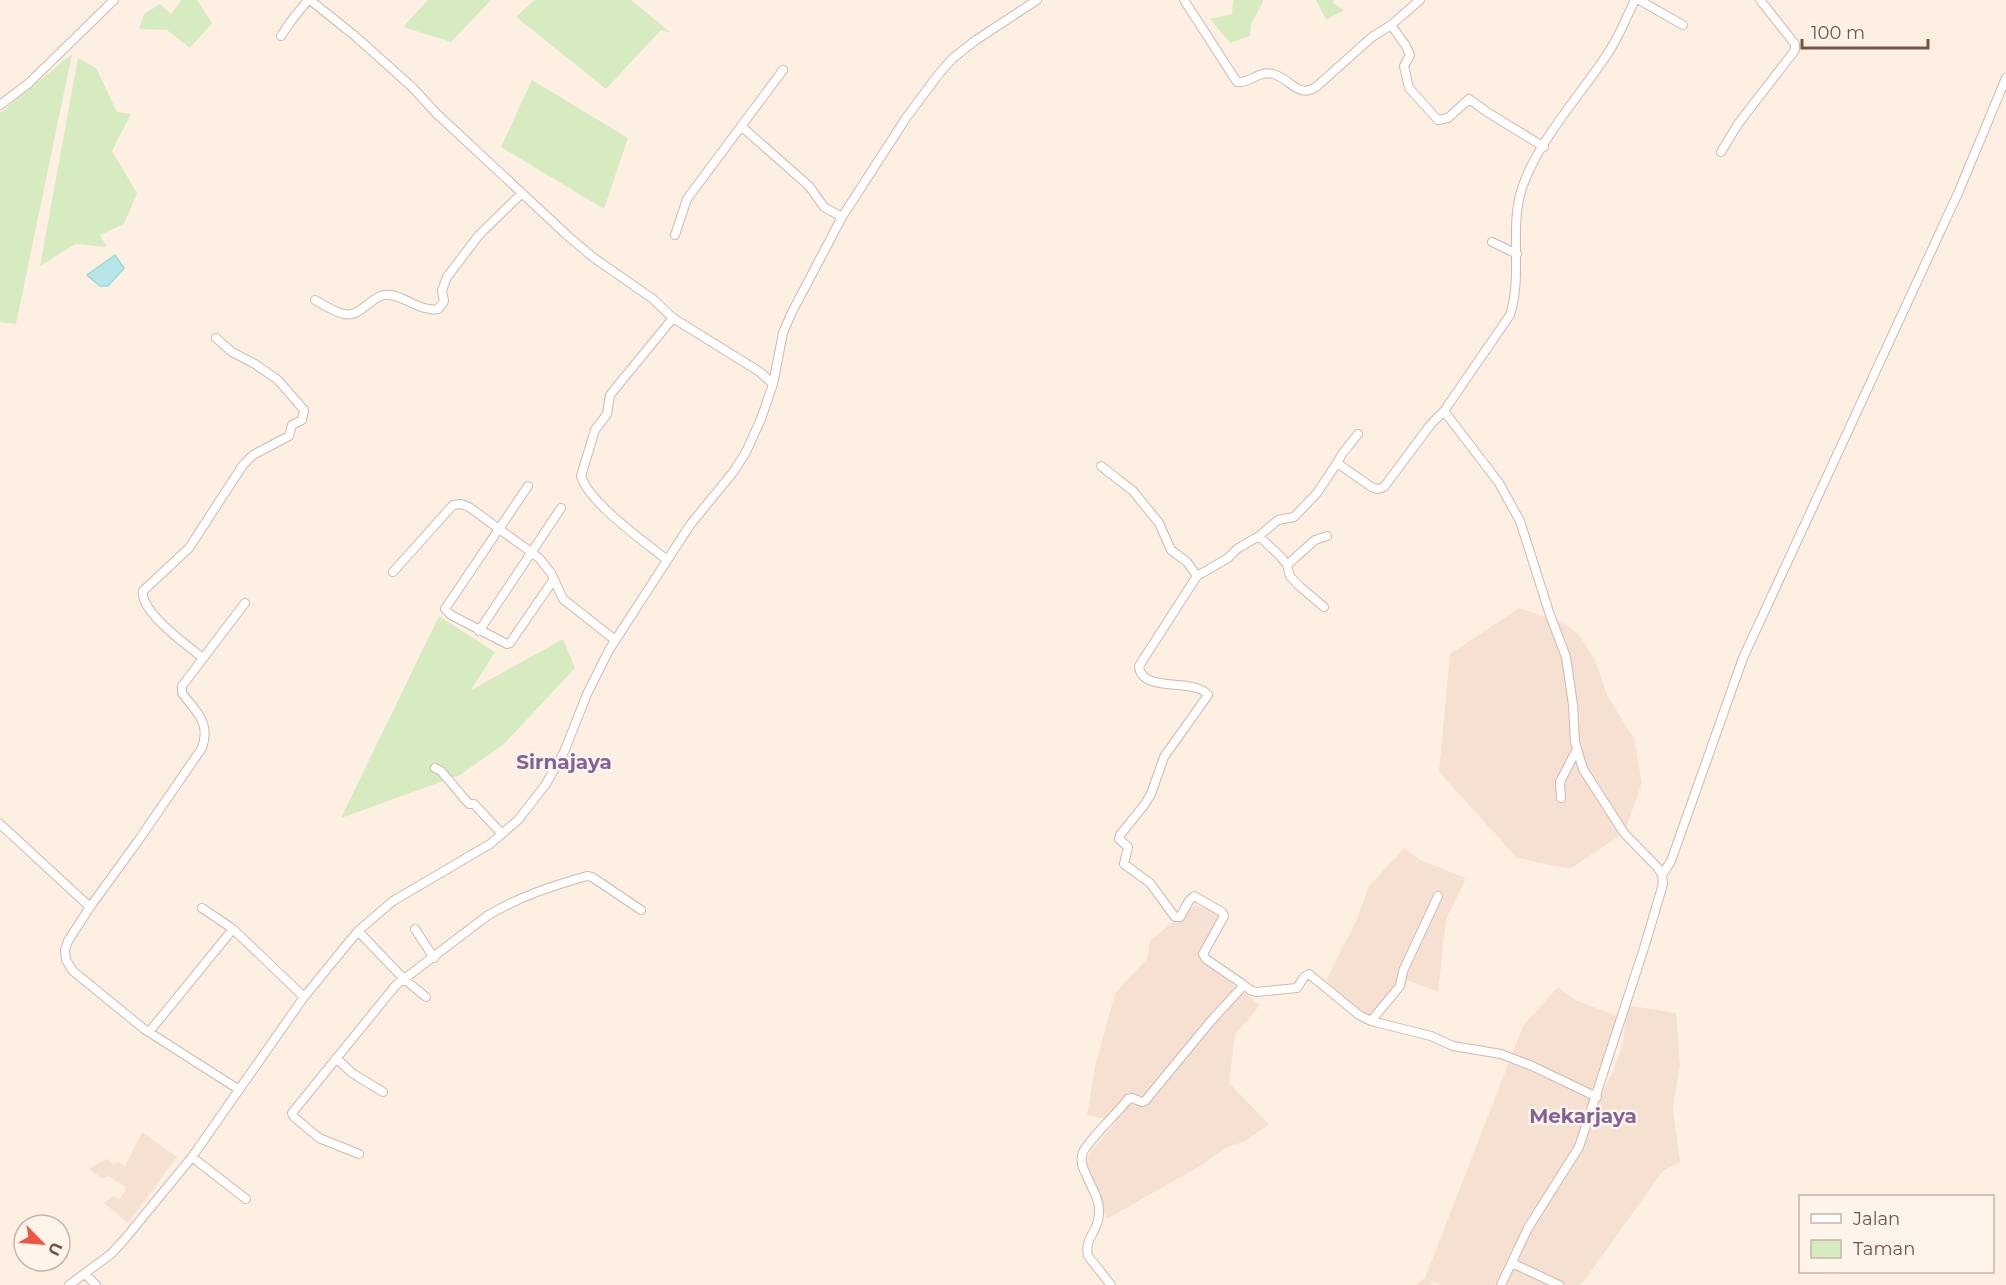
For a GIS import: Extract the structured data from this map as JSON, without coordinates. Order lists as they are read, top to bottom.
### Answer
{
  "districts": ["Sirnajaya", "Mekarjaya"],
  "legend": ["Jalan", "Taman"],
  "scale_bar": "100 m",
  "north": "bottom right"
}
